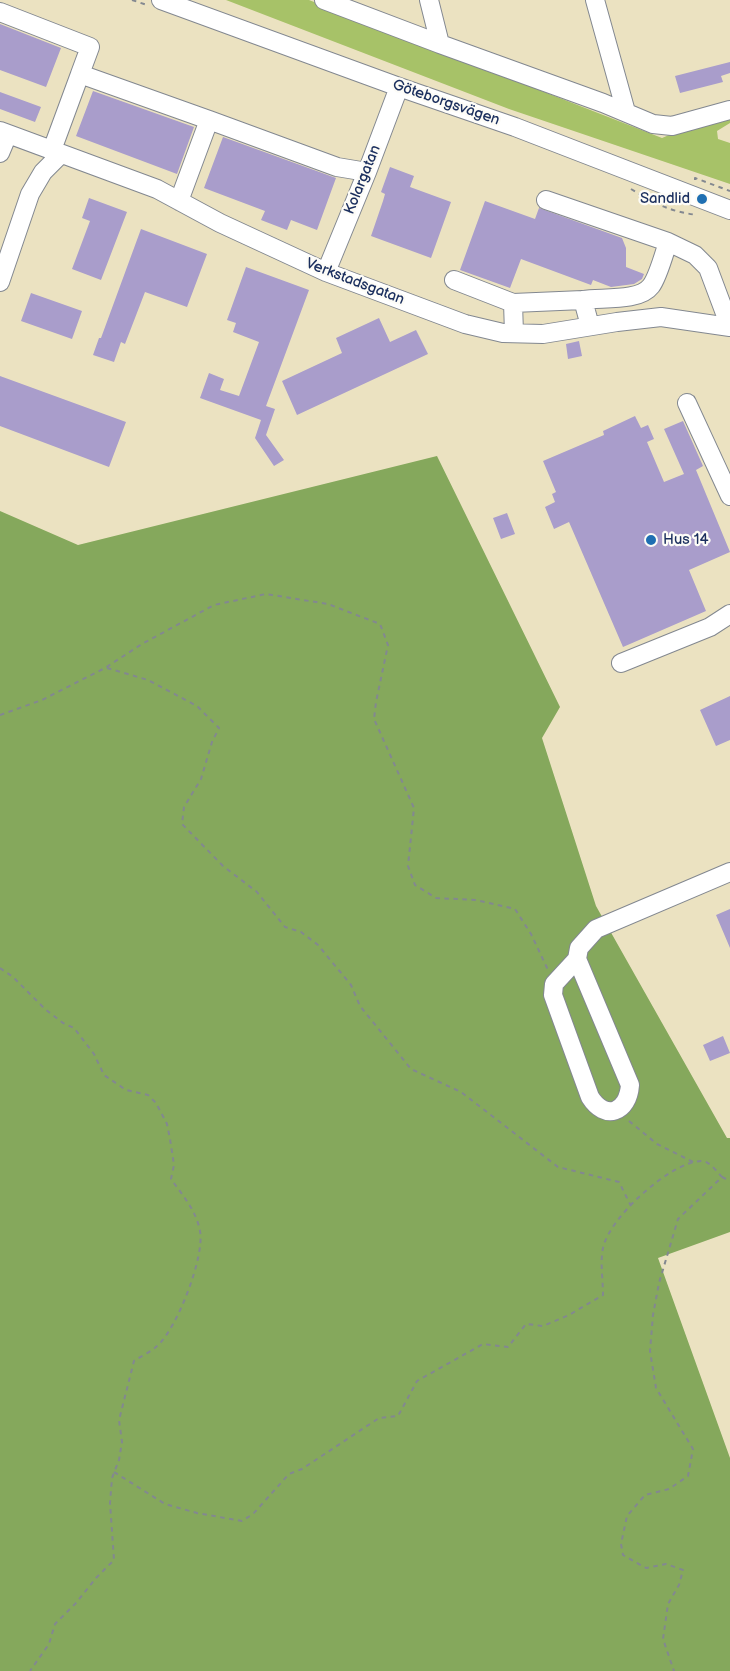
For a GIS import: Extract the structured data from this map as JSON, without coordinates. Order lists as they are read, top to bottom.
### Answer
{
  "streets": {
    "street": ["Göteborgsvägen", "Kolargatan", "Verkstadsgatan"]
  },
  "crossings": [
    ["Göteborgsvägen", "Kolargatan"],
    ["Kolargatan", "Verkstadsgatan"]
  ],
  "places": ["Sandlid", "Hus 14"]
}
